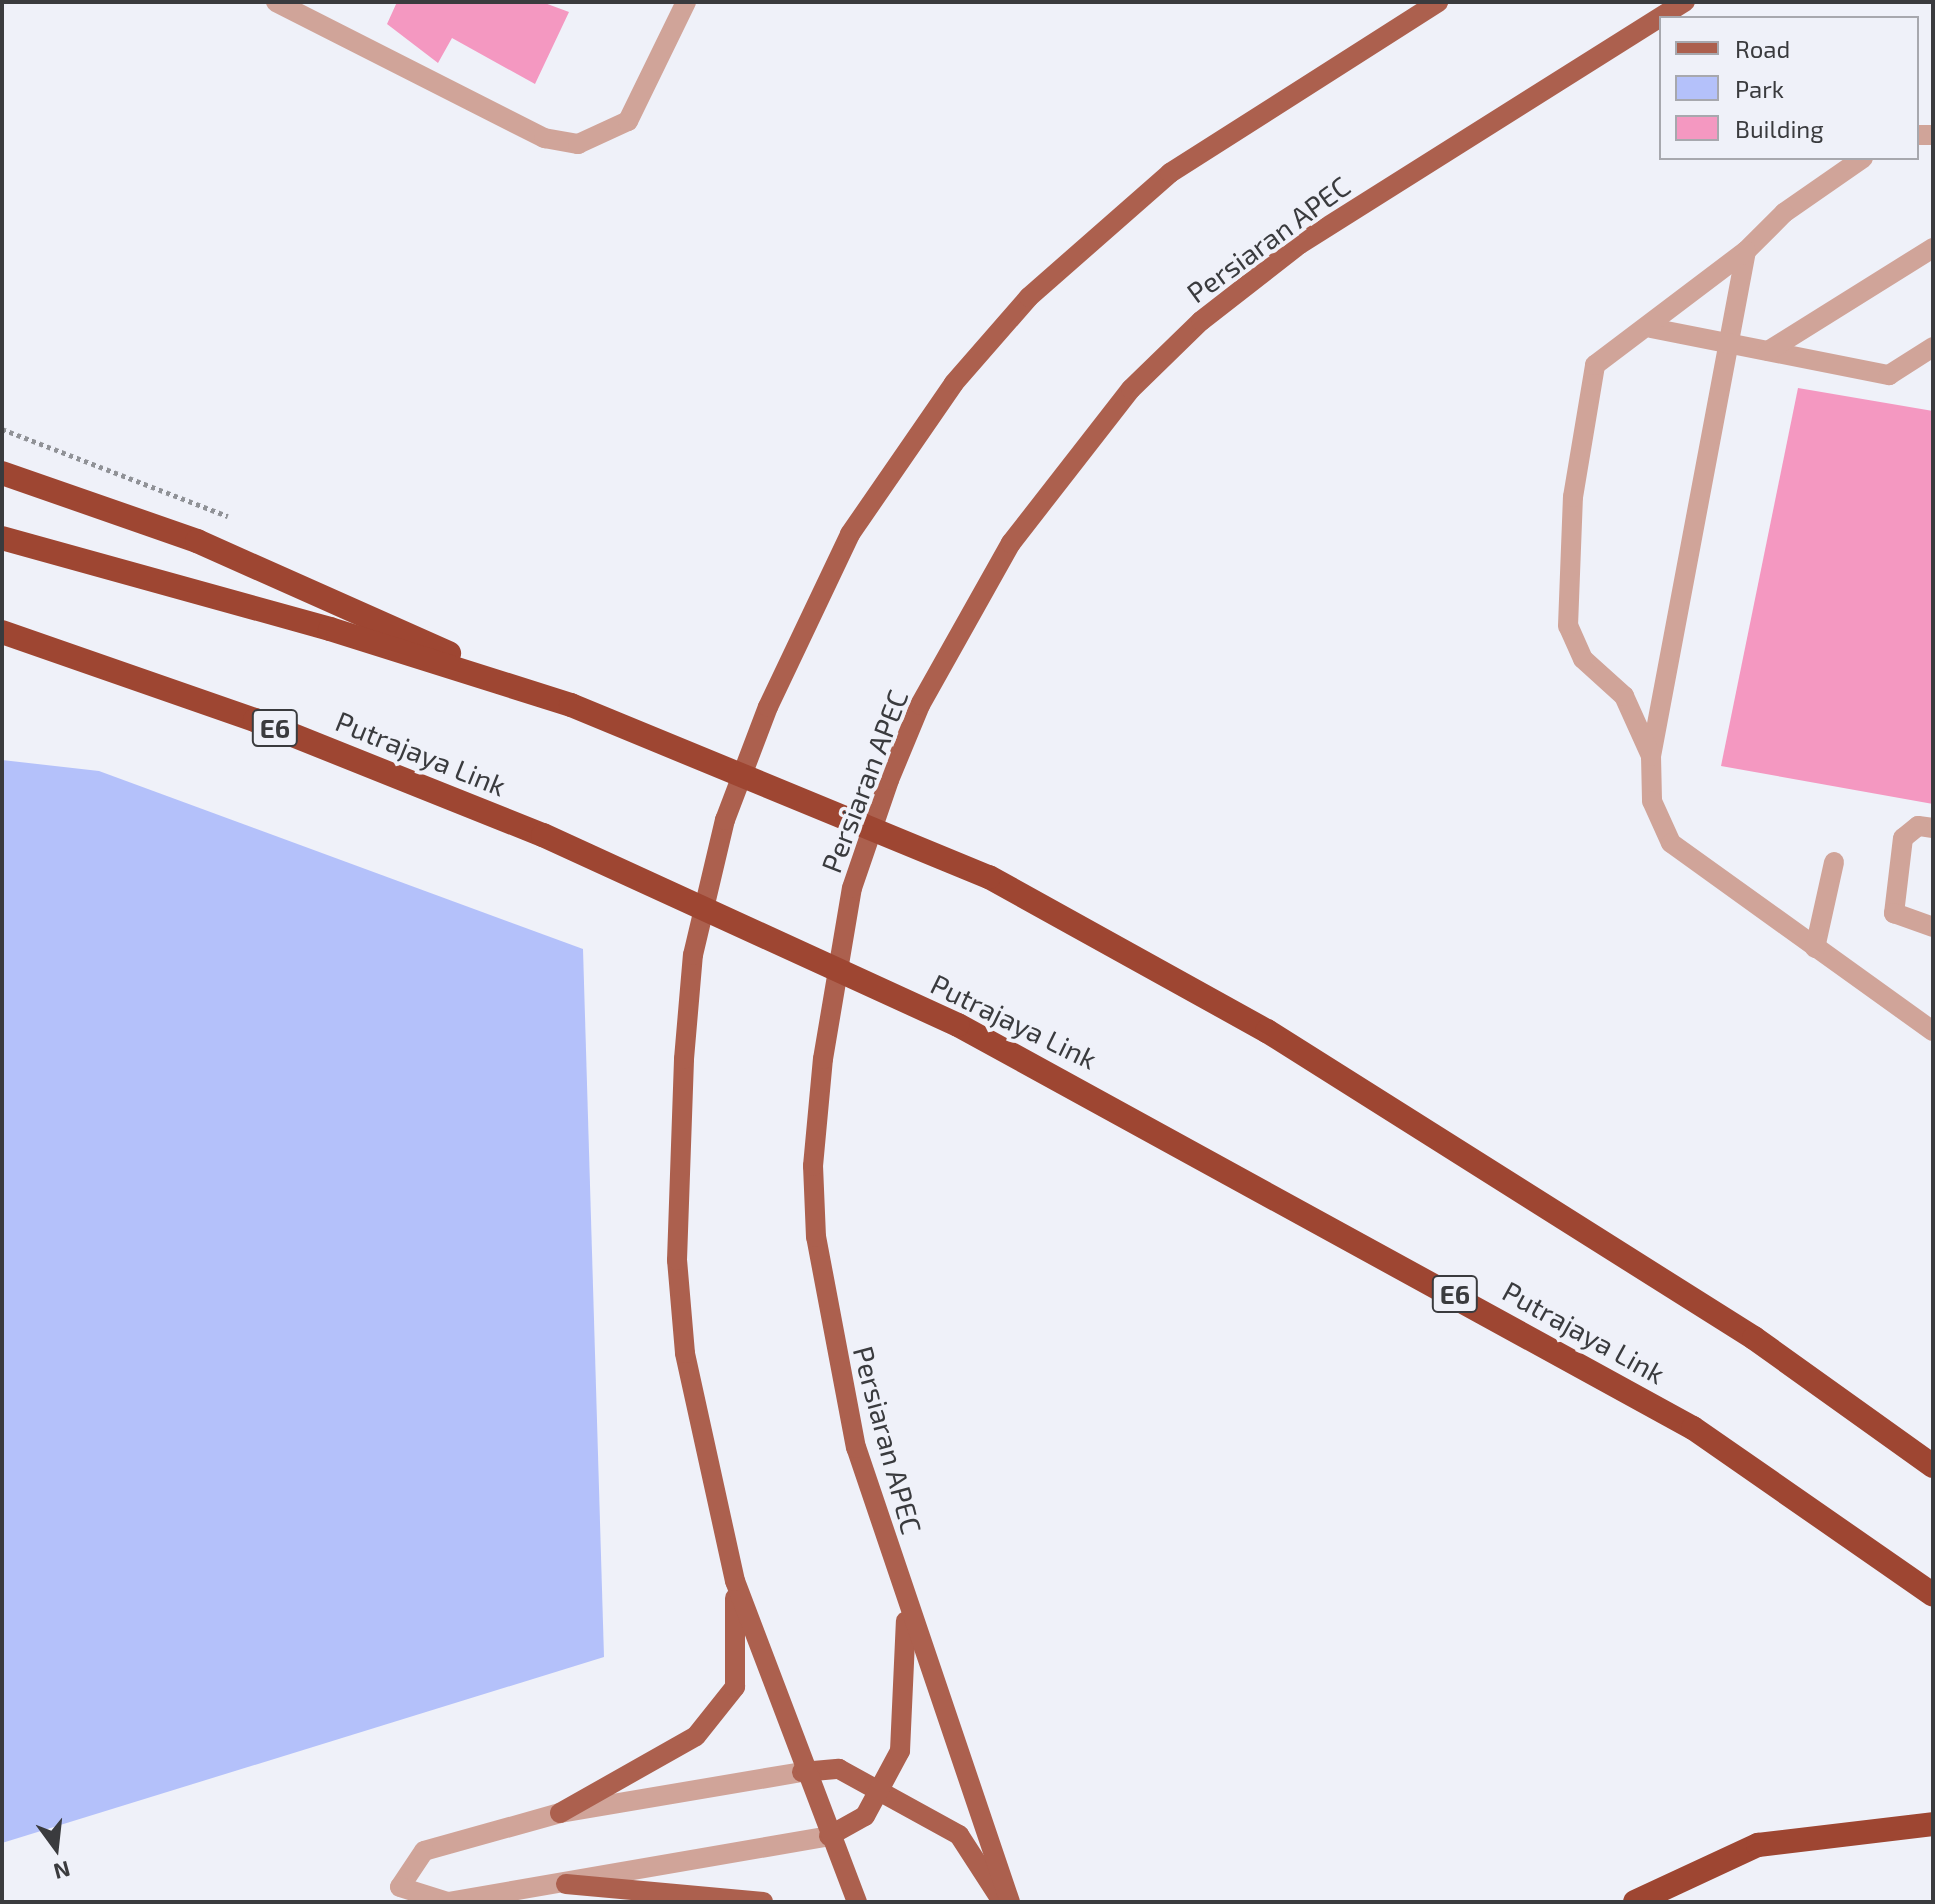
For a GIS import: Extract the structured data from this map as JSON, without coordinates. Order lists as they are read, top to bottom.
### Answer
{
  "streets": {
    "highway": ["E6", "Putrajaya Link"],
    "main road": ["Persiaran APEC"]
  },
  "legend": ["Road", "Park", "Building"],
  "north": "bottom"
}
